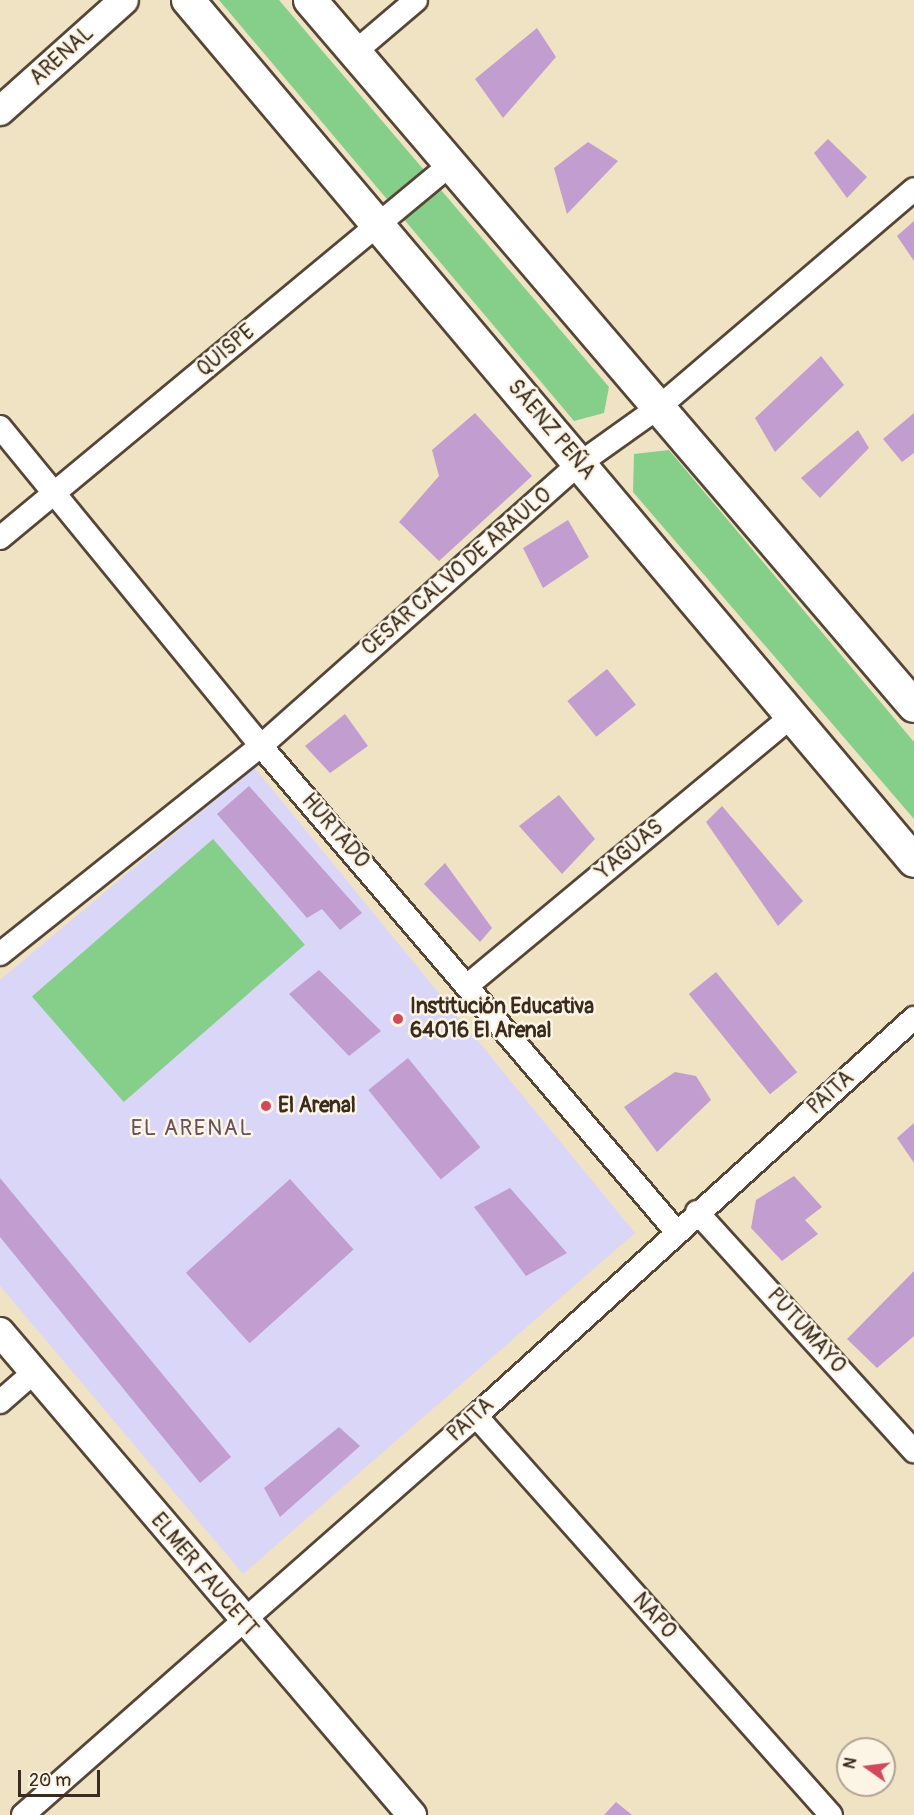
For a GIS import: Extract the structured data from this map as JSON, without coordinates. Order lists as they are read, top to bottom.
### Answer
{
  "streets": {
    "main road": ["SÁENZ PEÑA"],
    "street": [
      "ARENAL",
      "QUISPE",
      "CESAR CALVO DE ARAULO",
      "HURTADO",
      "YAGUAS",
      "PAITA",
      "PUTUMAYO",
      "ELMER FAUCETT",
      "NAPO"
    ]
  },
  "crossings": [
    ["QUISPE", "SÁENZ PEÑA"],
    ["QUISPE", "HURTADO"],
    ["SÁENZ PEÑA", "CESAR CALVO DE ARAULO"],
    ["SÁENZ PEÑA", "YAGUAS"],
    ["CESAR CALVO DE ARAULO", "HURTADO"],
    ["HURTADO", "YAGUAS"],
    ["HURTADO", "PAITA"],
    ["PAITA", "PUTUMAYO"],
    ["PAITA", "ELMER FAUCETT"],
    ["PAITA", "NAPO"]
  ],
  "districts": ["EL ARENAL"],
  "places": ["Institución Educativa 64016 El Arenal", "El Arenal"],
  "scale_bar": "20 m",
  "north": "left"
}
